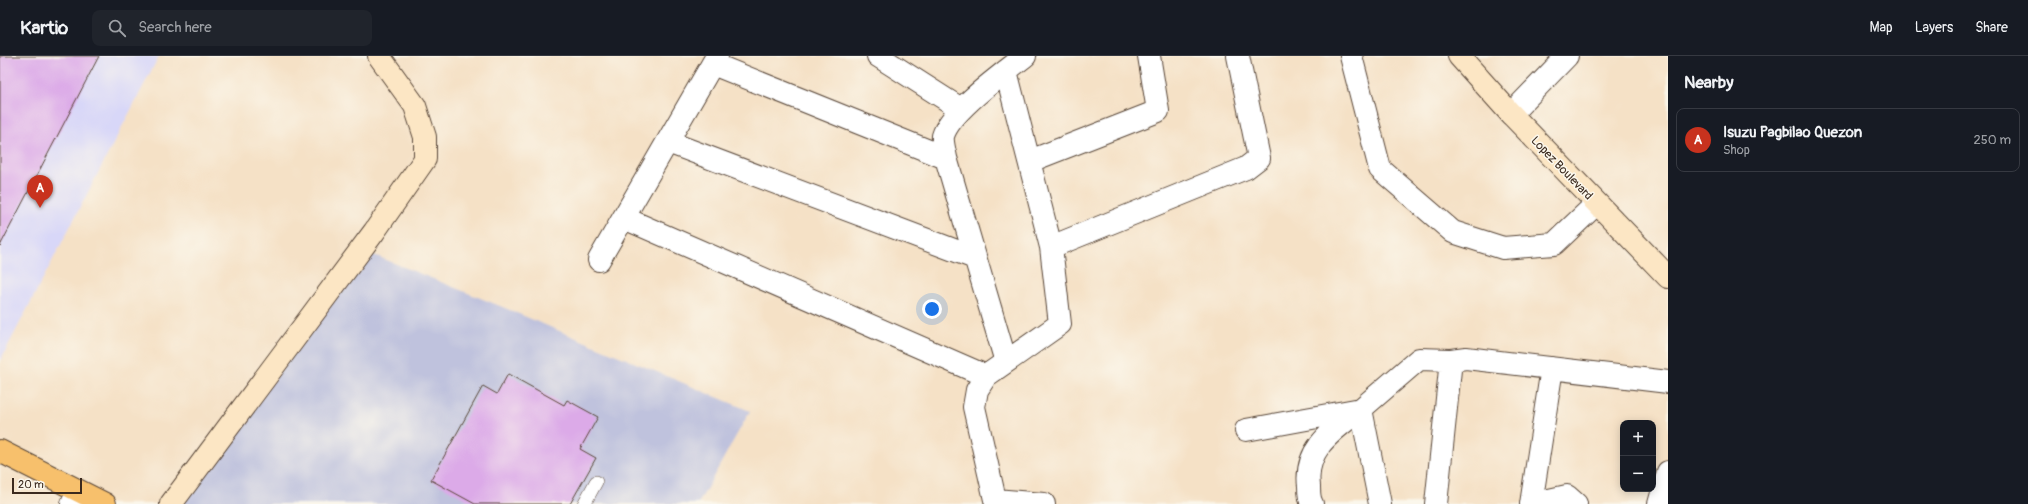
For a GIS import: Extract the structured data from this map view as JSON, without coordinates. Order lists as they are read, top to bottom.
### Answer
{
  "streets": {
    "street": ["Lopez Boulevard"]
  },
  "scale_bar": "20 m",
  "page": {
    "header": "Kartio",
    "search": "Search here",
    "nav": ["Map", "Layers", "Share"],
    "heading": "Nearby",
    "list": [
      {
        "mark": "A",
        "name": "Isuzu Pagbilao Quezon",
        "note": "Shop",
        "value": "250 m"
      }
    ],
    "pins": "A",
    "map_buttons": ["+", "−"],
    "scale": "20 m"
  }
}
